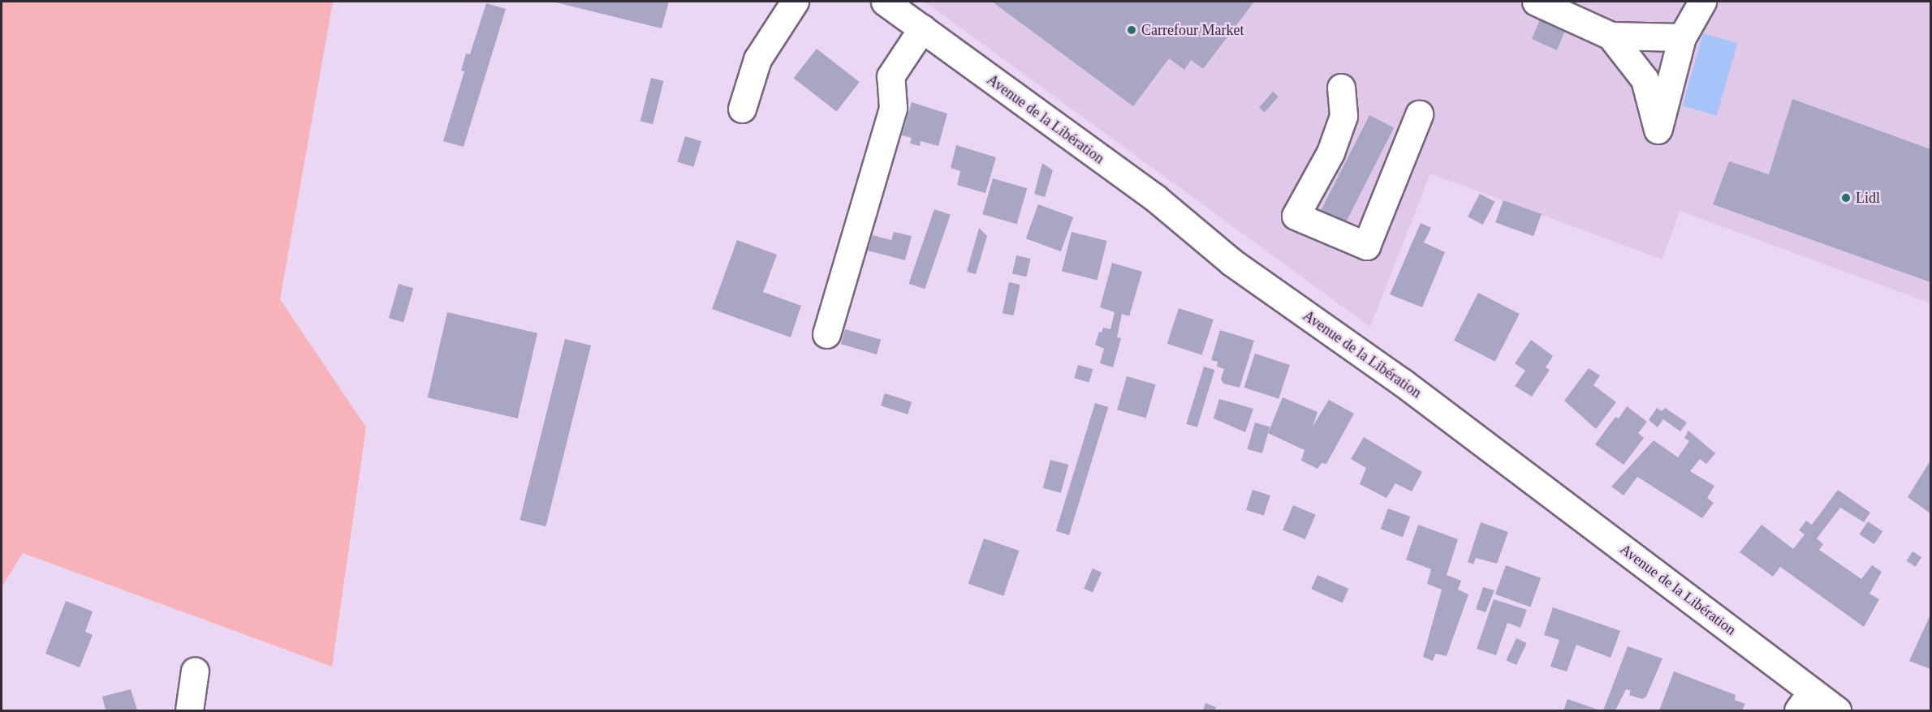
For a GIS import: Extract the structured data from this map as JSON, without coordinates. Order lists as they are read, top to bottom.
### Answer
{
  "streets": {
    "street": ["Avenue de la Libération"]
  },
  "places": ["Carrefour Market", "Lidl"]
}
